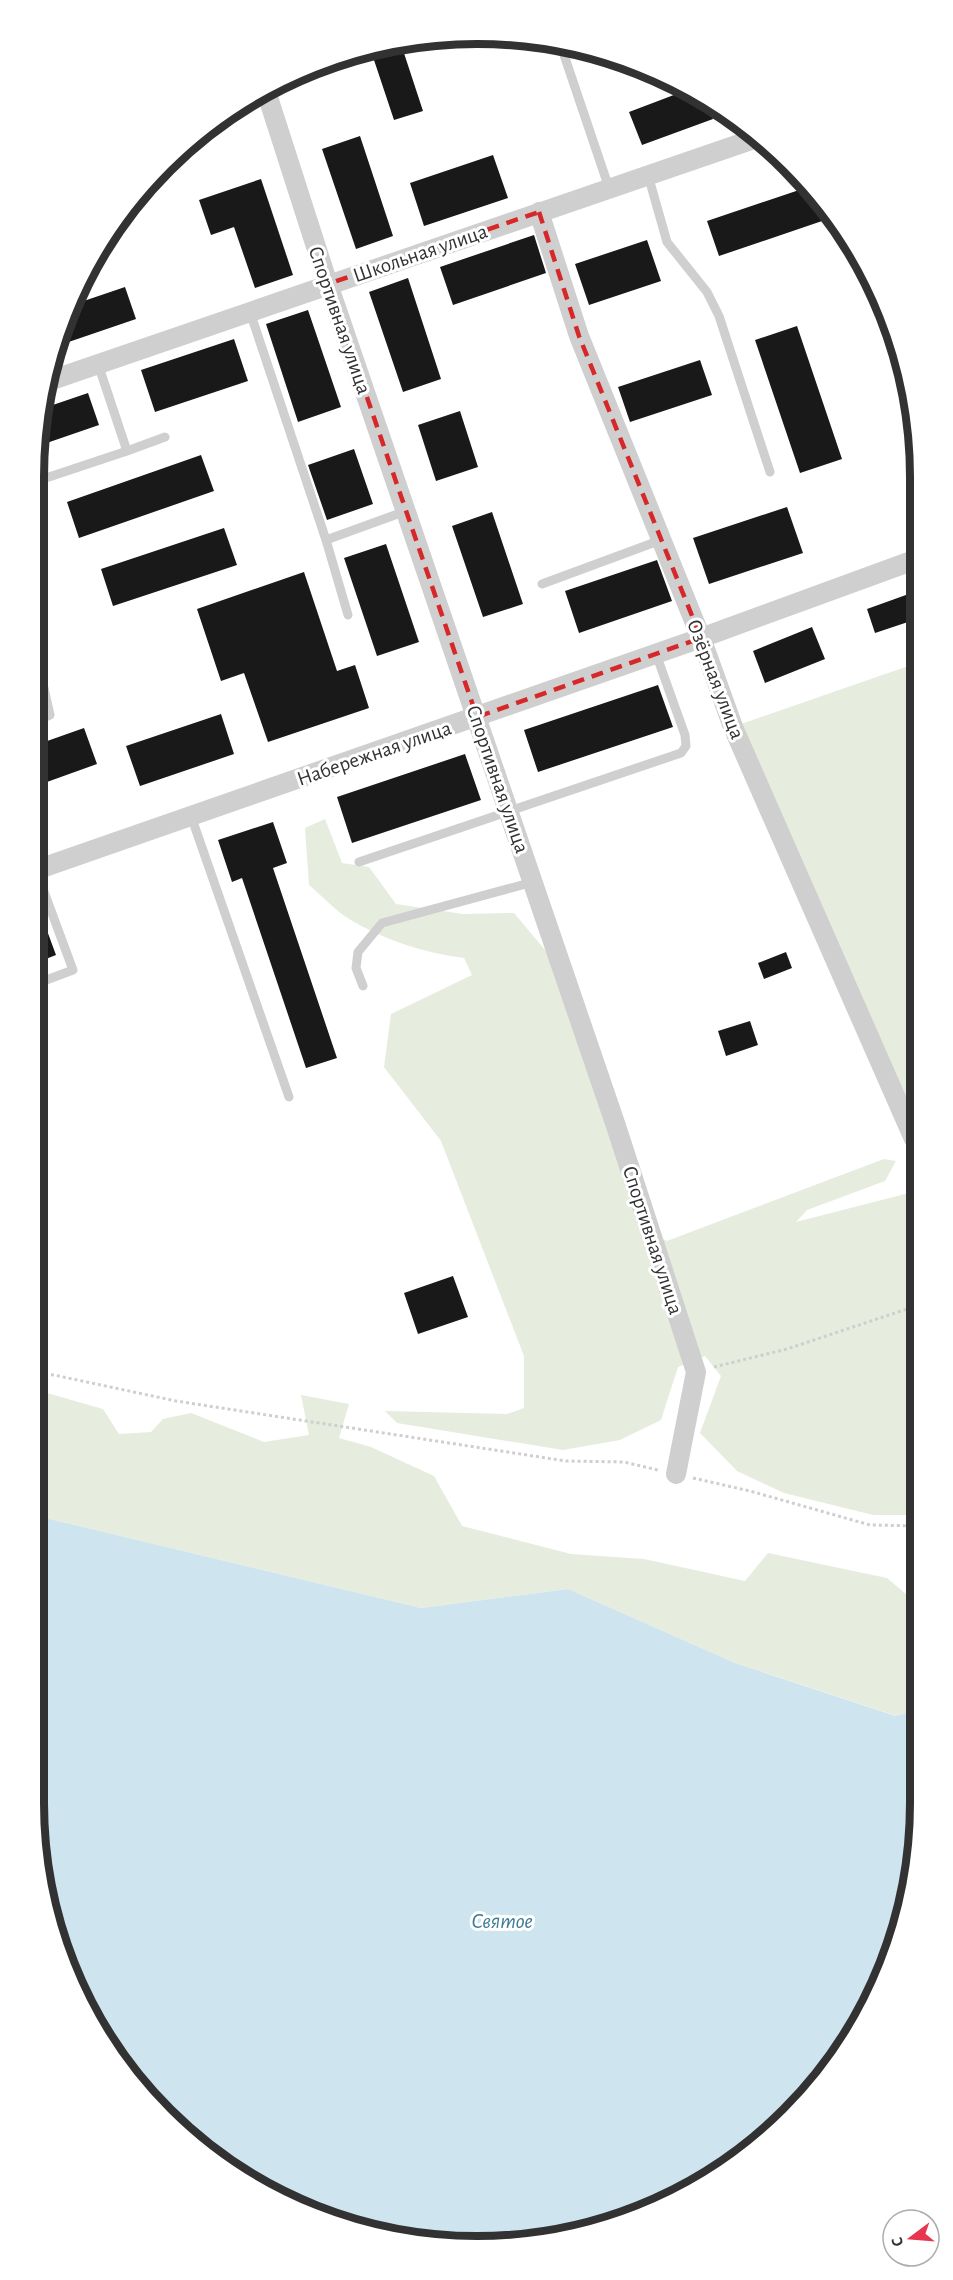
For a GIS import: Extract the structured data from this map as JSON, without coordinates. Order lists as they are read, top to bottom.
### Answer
{
  "streets": {
    "street": [
      "Школьная улица",
      "Спортивная улица",
      "Озёрная улица",
      "Набережная улица"
    ]
  },
  "crossings": [
    ["Школьная улица", "Спортивная улица"],
    ["Школьная улица", "Озёрная улица"],
    ["Спортивная улица", "Набережная улица"],
    ["Озёрная улица", "Набережная улица"]
  ],
  "water": ["Святое"],
  "north": "left"
}
